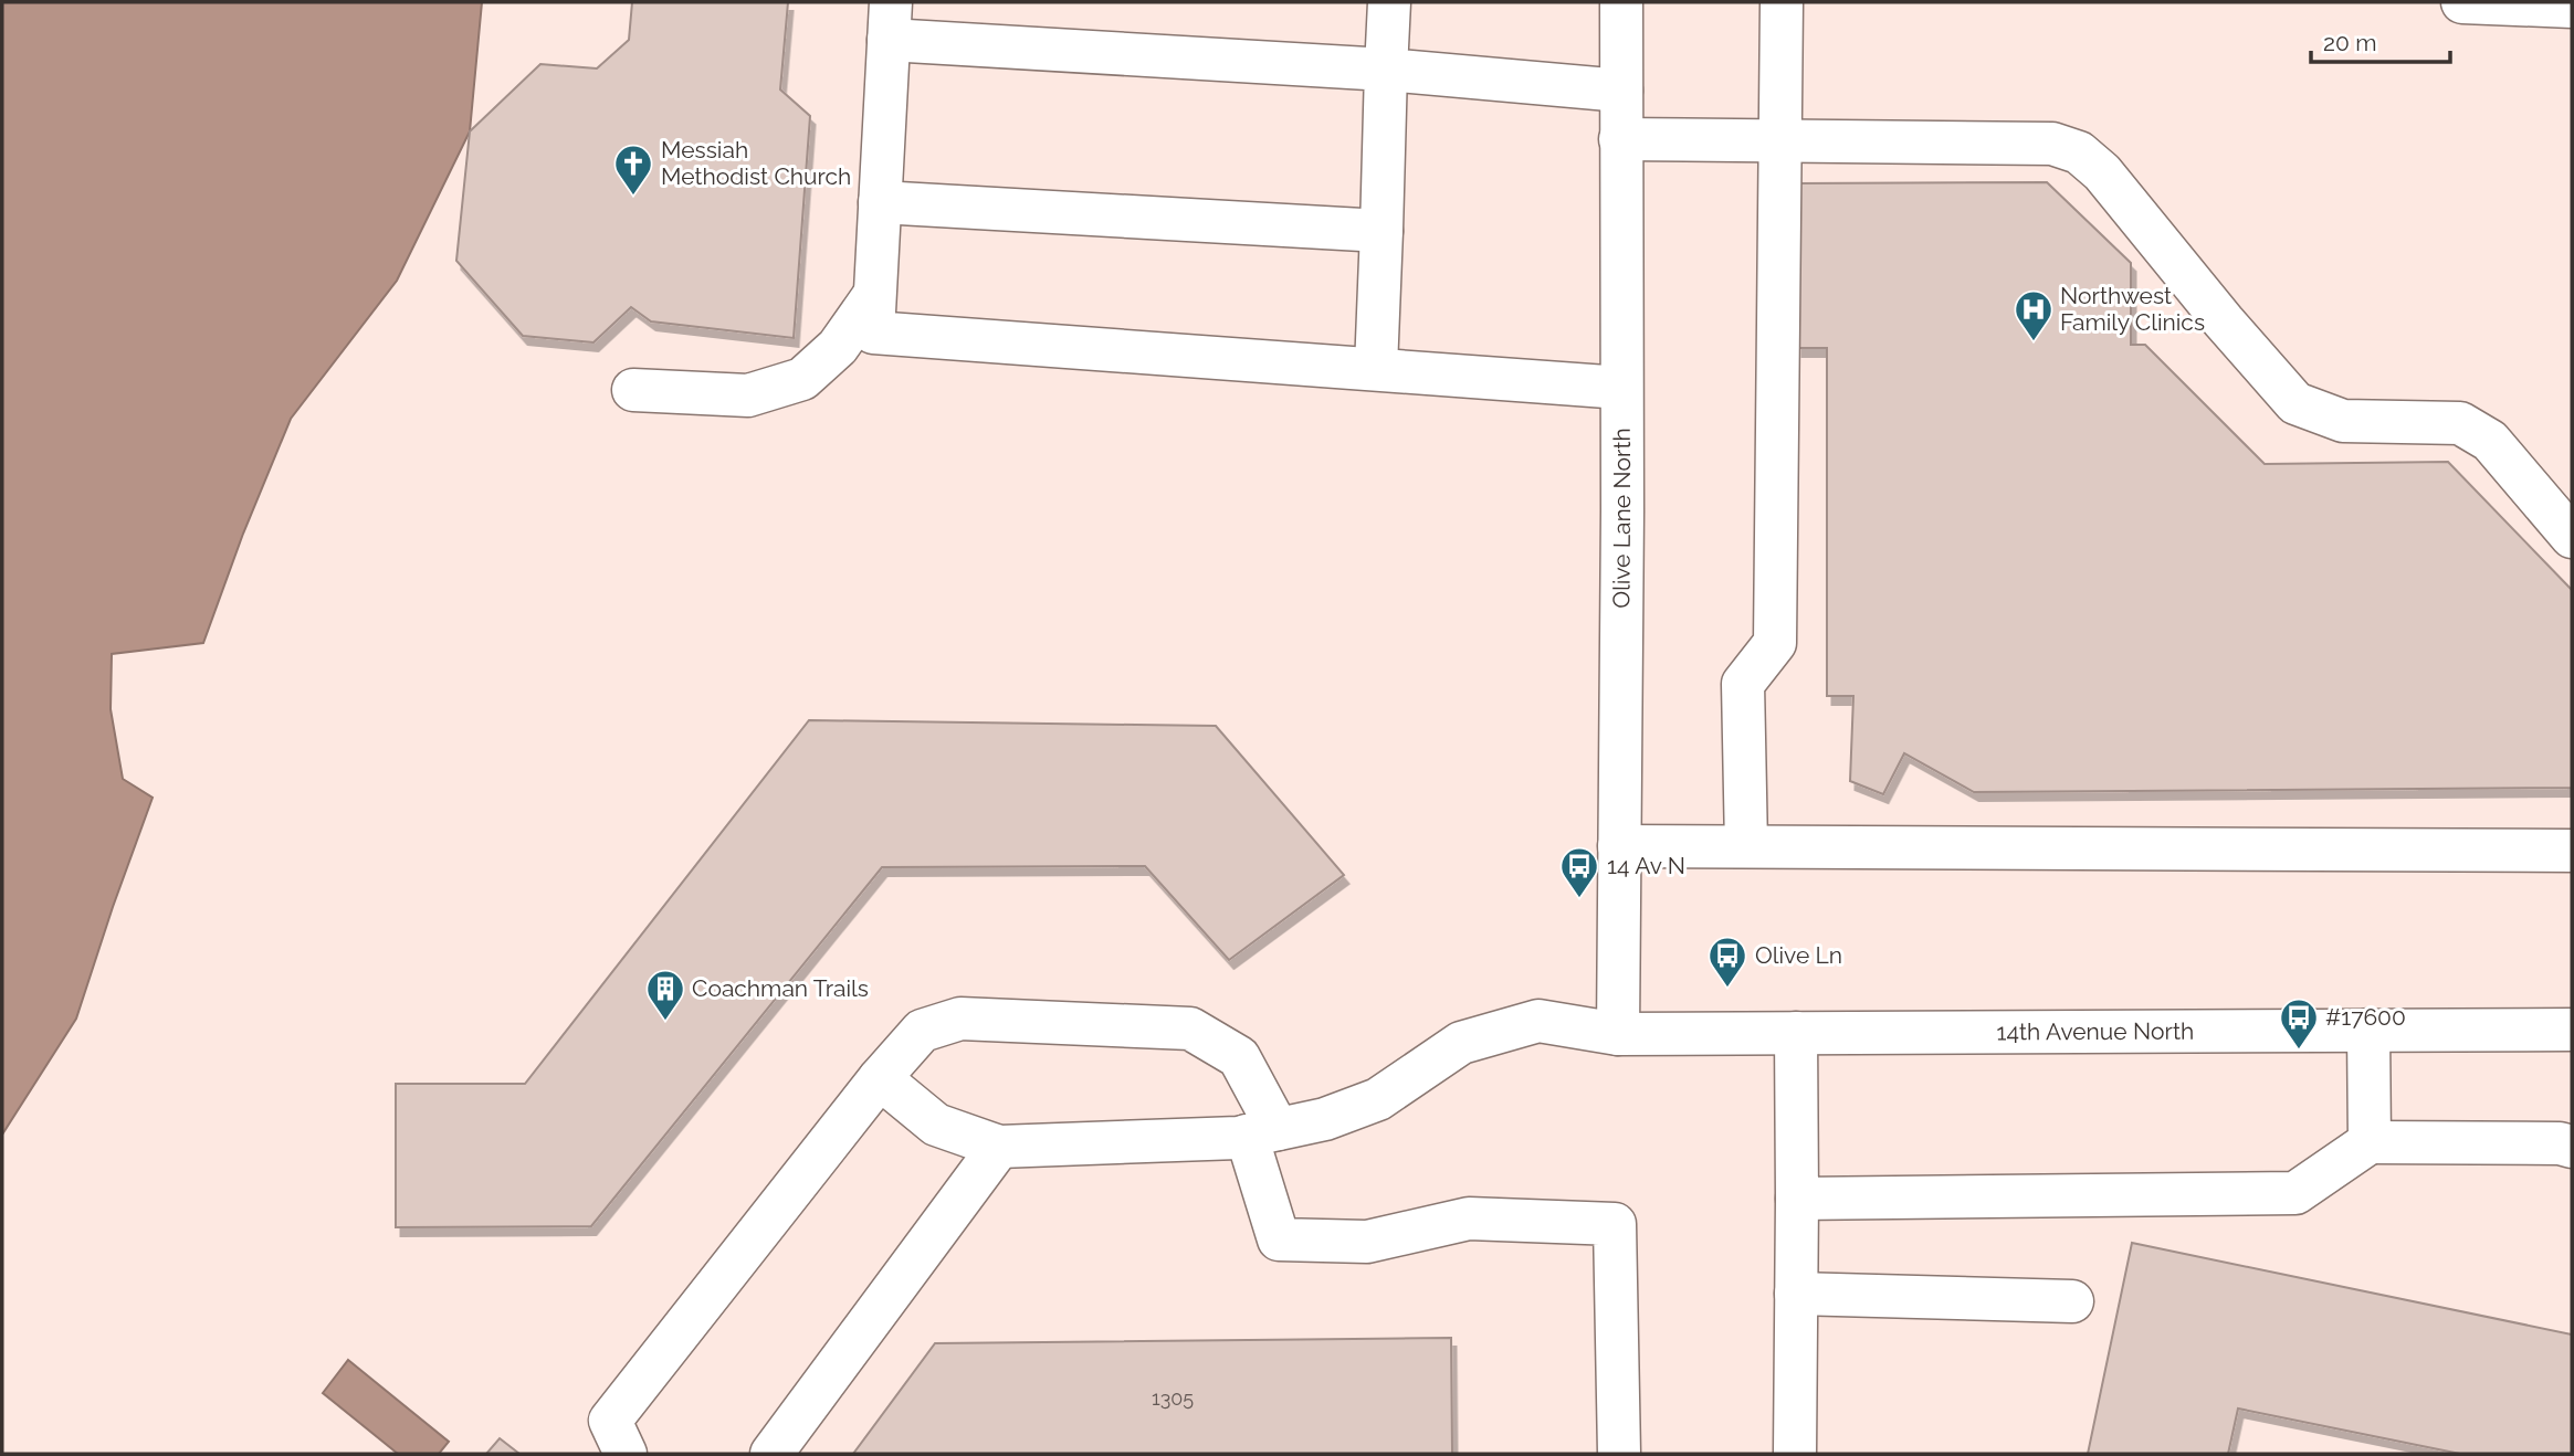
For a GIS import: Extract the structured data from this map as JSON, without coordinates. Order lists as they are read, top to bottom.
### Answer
{
  "streets": {
    "street": ["Olive Lane North", "14th Avenue North"]
  },
  "crossings": [
    ["Olive Lane North", "14th Avenue North"]
  ],
  "places": {
    "church": ["Messiah Methodist Church"],
    "hospital": ["Northwest Family Clinics"],
    "bus stop": ["14 Av N", "Olive Ln", "#17600"],
    "building": ["Coachman Trails"]
  },
  "house_numbers": ["1305"],
  "scale_bar": "20 m"
}
